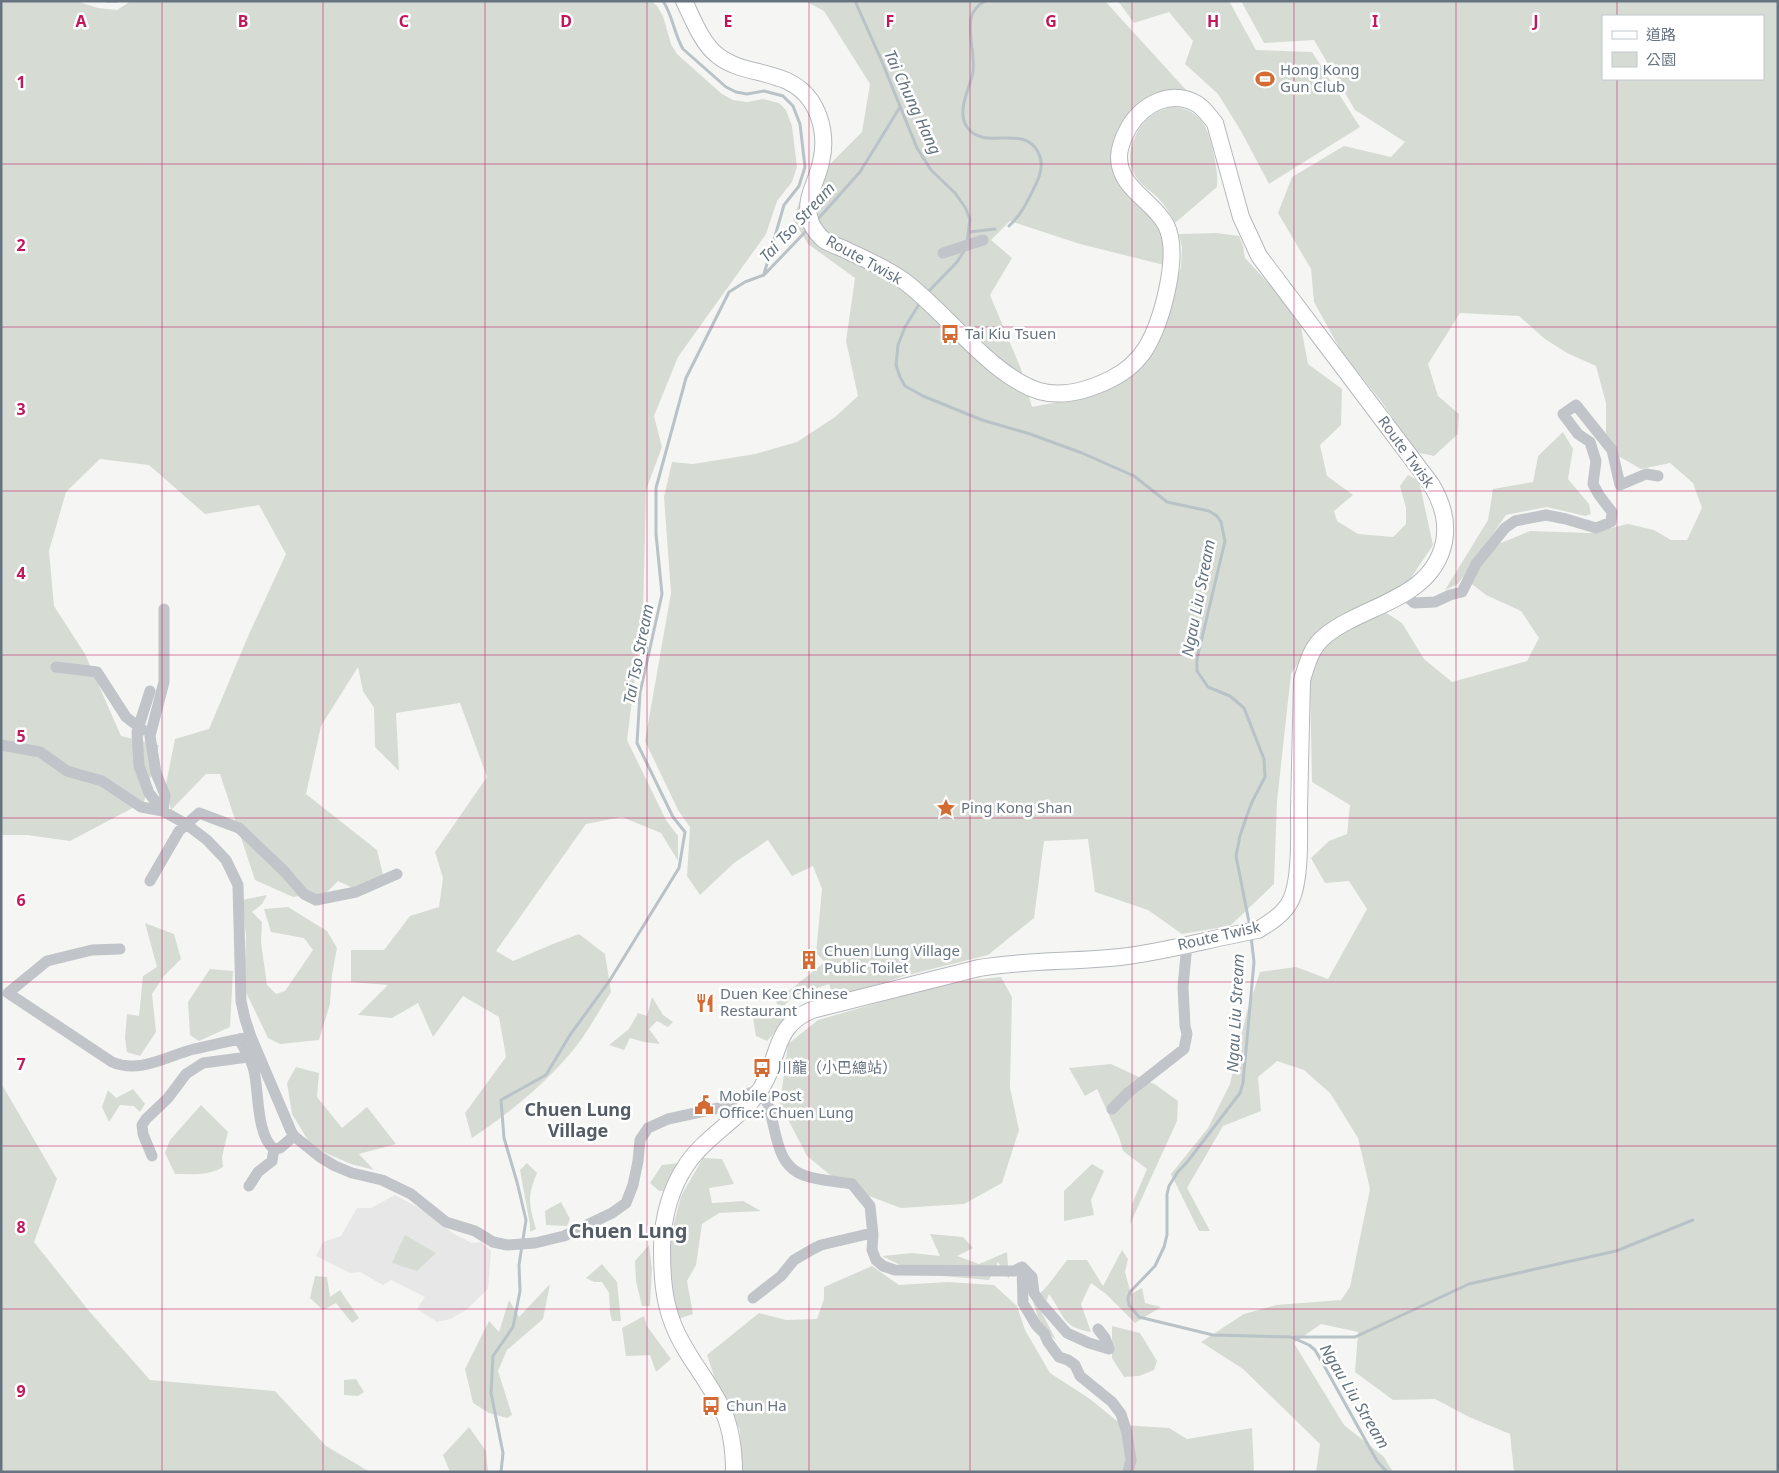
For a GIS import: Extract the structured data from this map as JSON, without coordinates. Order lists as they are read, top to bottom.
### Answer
{
  "streets": {
    "main road": ["Route Twisk"]
  },
  "districts": ["Chuen Lung Village", "Chuen Lung"],
  "water": ["Tai Chung Hang", "Tai Tso Stream", "Ngau Liu Stream"],
  "places": {
    "sports": ["Hong Kong Gun Club"],
    "bus stop": ["Tai Kiu Tsuen", "川龍（小巴總站）", "Chun Ha"],
    "place": ["Ping Kong Shan"],
    "building": ["Chuen Lung Village Public Toilet"],
    "restaurant": ["Duen Kee Chinese Restaurant"],
    "public building": ["Mobile Post Office: Chuen Lung"]
  },
  "legend": ["道路", "公園"],
  "grid": {
    "columns": [
      "A",
      "B",
      "C",
      "D",
      "E",
      "F",
      "G",
      "H",
      "I",
      "J"
    ],
    "rows": [
      "1",
      "2",
      "3",
      "4",
      "5",
      "6",
      "7",
      "8",
      "9"
    ]
  }
}
